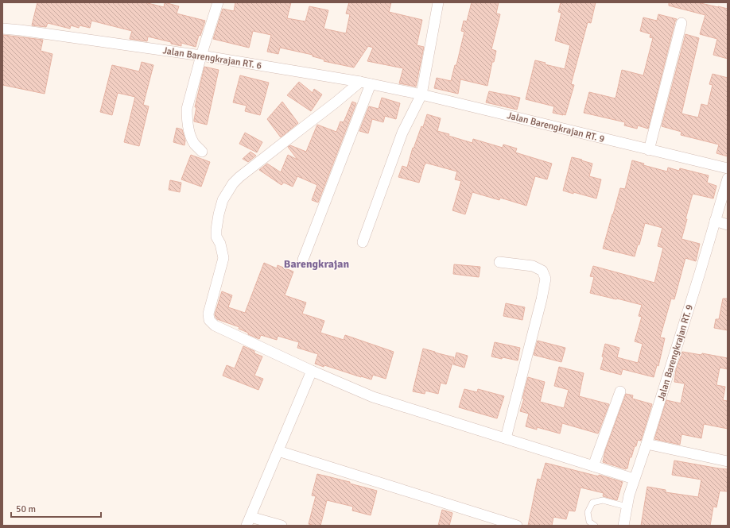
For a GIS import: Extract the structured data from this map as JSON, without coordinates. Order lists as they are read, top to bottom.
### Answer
{
  "streets": {
    "street": ["Jalan Barengkrajan RT. 6", "Jalan Barengkrajan RT. 9"]
  },
  "crossings": [
    ["Jalan Barengkrajan RT. 6", "Jalan Barengkrajan RT. 9"]
  ],
  "districts": ["Barengkrajan"],
  "scale_bar": "50 m"
}
